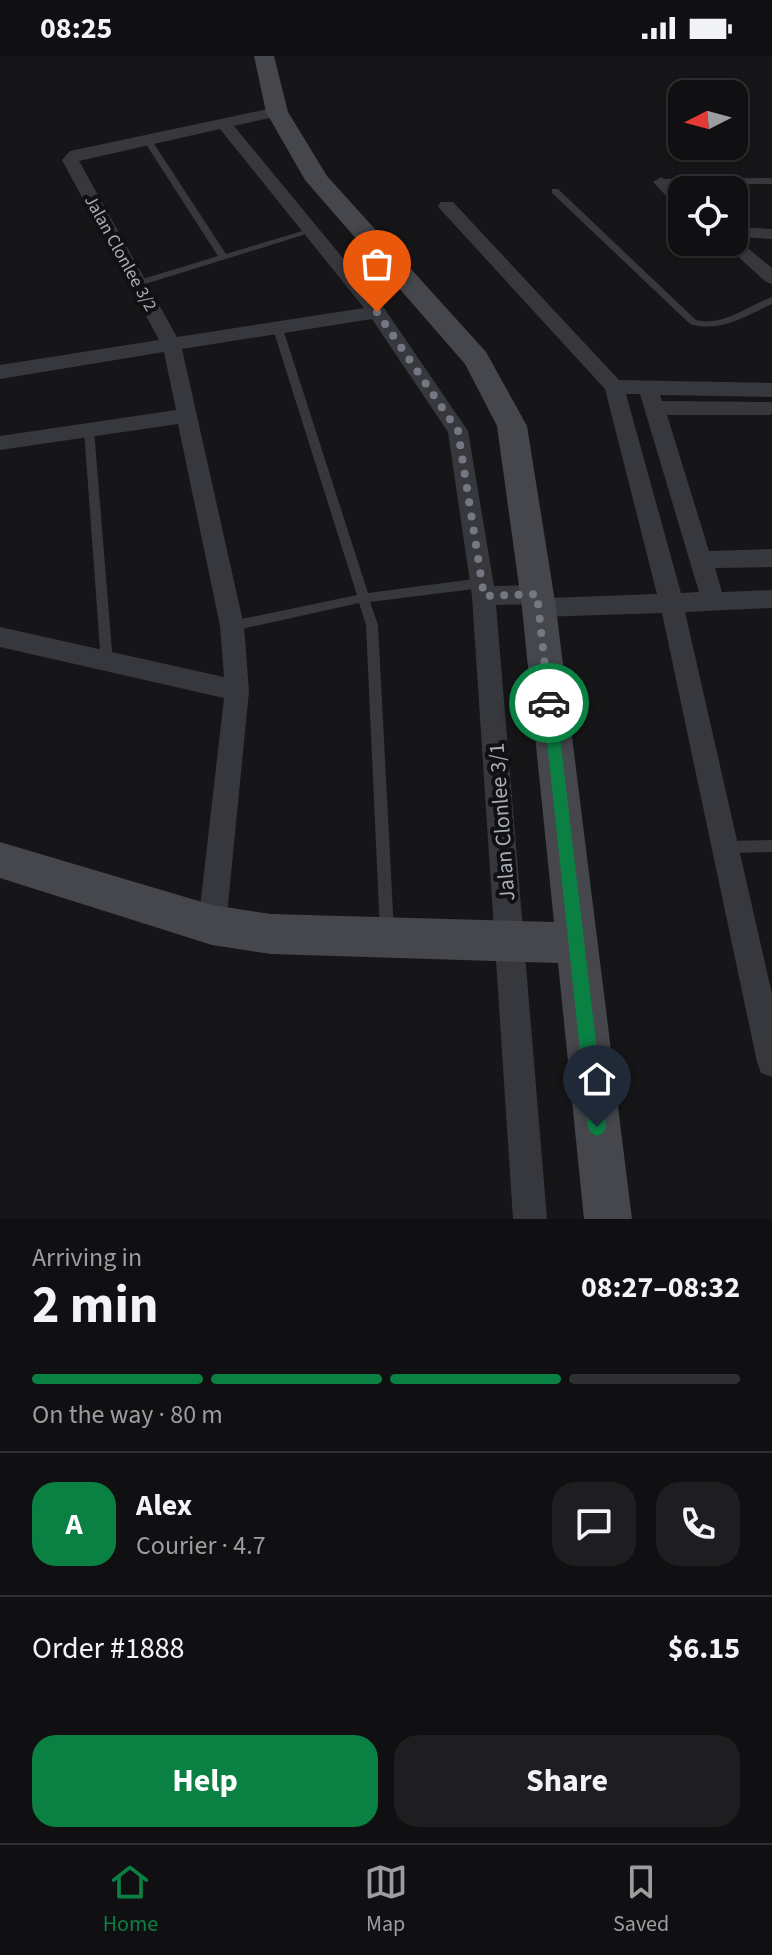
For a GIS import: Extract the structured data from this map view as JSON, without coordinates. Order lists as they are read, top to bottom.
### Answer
{
  "streets": {
    "street": ["Jalan Clonlee 3/2", "Jalan Clonlee 3/1"]
  },
  "north": "left",
  "page": {
    "status": "08:25",
    "heading": ["2 min", "Arriving in", "08:27–08:32"],
    "panel": [
      "Alex",
      "Courier · 4.7",
      "Order #1888",
      "$6.15"
    ],
    "bar": "On the way · 80 m",
    "round": "A",
    "buttons": ["Help", "Share"],
    "tabs": ["Home", "Map", "Saved"]
  }
}
